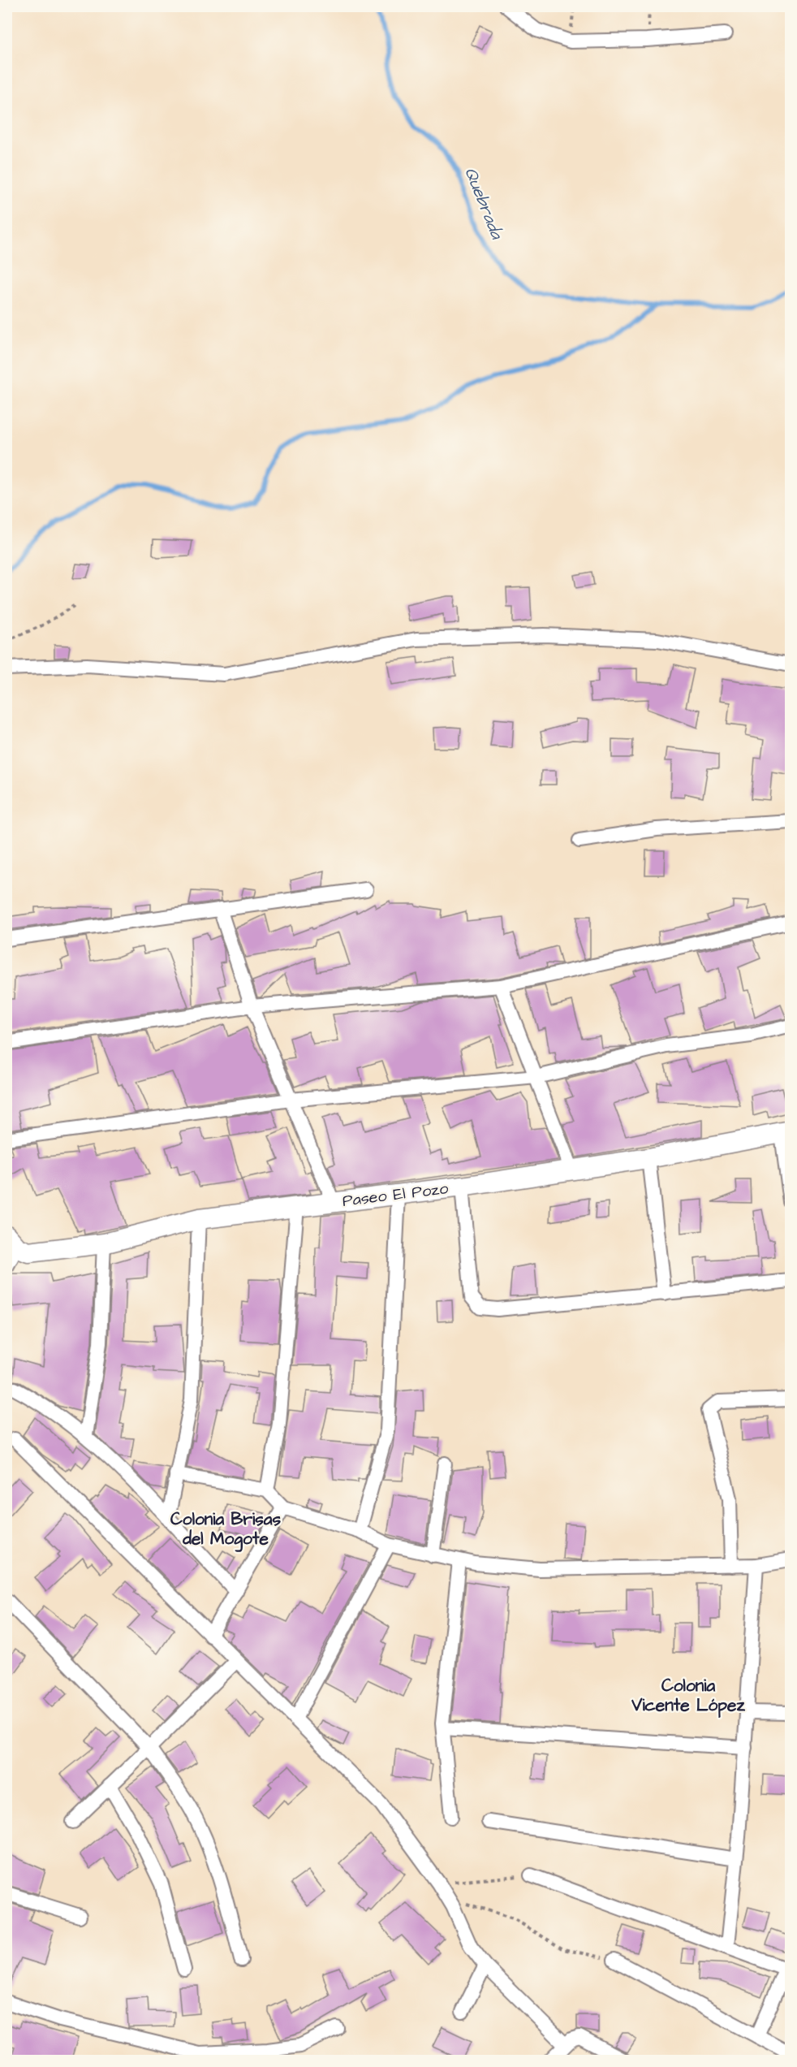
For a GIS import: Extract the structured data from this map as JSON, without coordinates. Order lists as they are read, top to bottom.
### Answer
{
  "streets": {
    "street": ["Paseo El Pozo"]
  },
  "districts": ["Colonia Brisas del Mogote", "Colonia Vicente López"],
  "water": ["Quebrada"]
}
